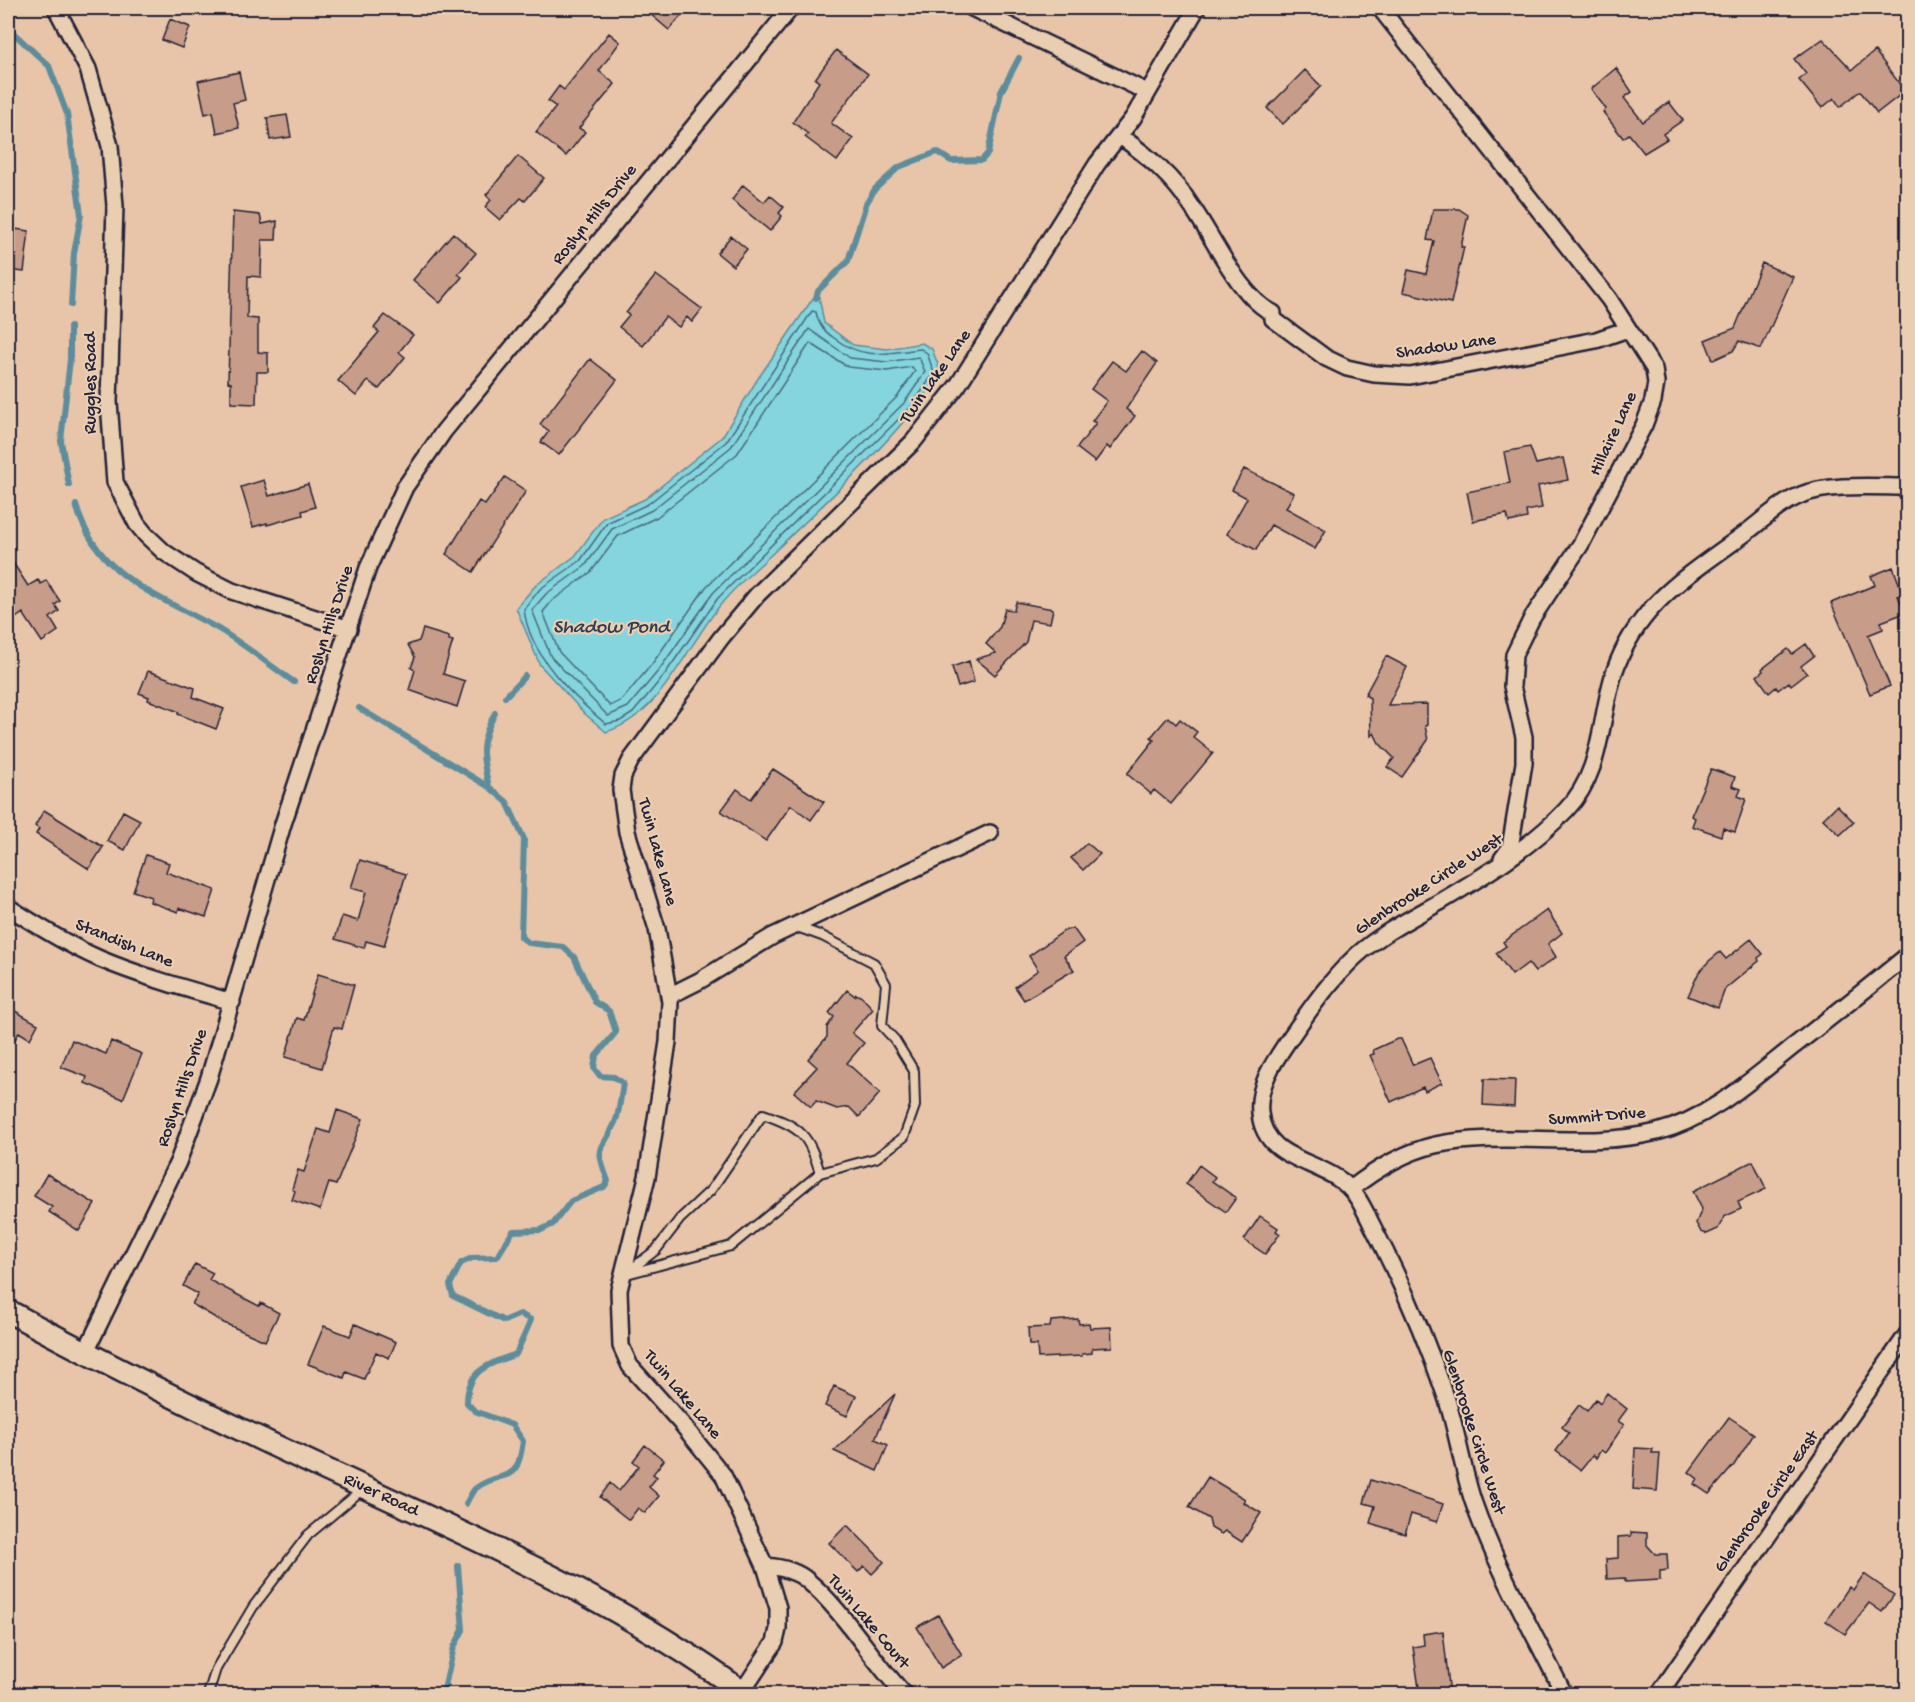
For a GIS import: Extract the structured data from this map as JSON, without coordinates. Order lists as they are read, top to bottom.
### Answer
{
  "streets": {
    "main road": ["River Road"],
    "street": [
      "Roslyn Hills Drive",
      "Shadow Lane",
      "Twin Lake Lane",
      "Ruggles Road",
      "Hillaire Lane",
      "Glenbrooke Circle West",
      "Standish Lane",
      "Summit Drive",
      "Glenbrooke Circle East",
      "Twin Lake Court"
    ]
  },
  "crossings": [
    ["Roslyn Hills Drive", "Ruggles Road"],
    ["Roslyn Hills Drive", "Standish Lane"],
    ["Roslyn Hills Drive", "River Road"],
    ["Shadow Lane", "Twin Lake Lane"],
    ["Shadow Lane", "Hillaire Lane"],
    ["Twin Lake Lane", "River Road"],
    ["Twin Lake Lane", "Twin Lake Court"],
    ["Hillaire Lane", "Glenbrooke Circle West"],
    ["Glenbrooke Circle West", "Summit Drive"]
  ],
  "water": ["Shadow Pond"]
}
